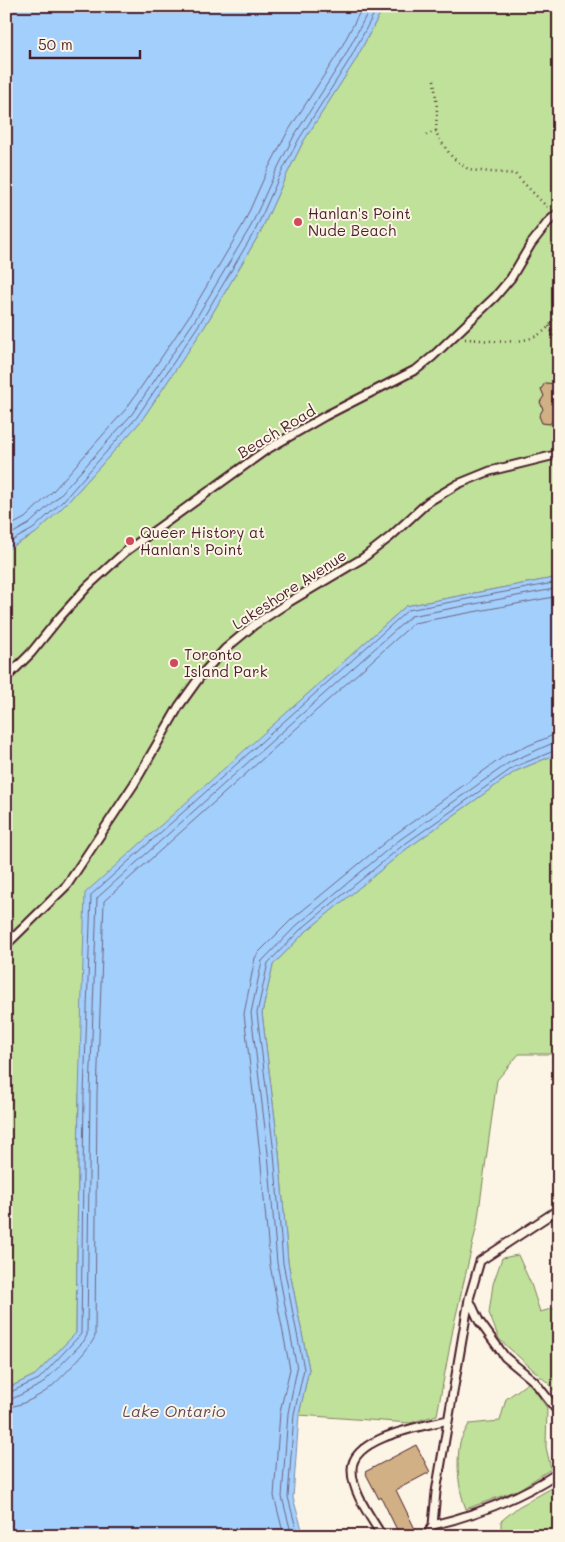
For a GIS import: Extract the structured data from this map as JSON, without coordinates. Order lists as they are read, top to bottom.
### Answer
{
  "streets": {
    "lane": ["Beach Road", "Lakeshore Avenue"]
  },
  "water": ["Lake Ontario"],
  "places": ["Hanlan's Point Nude Beach", "Queer History at Hanlan's Point", "Toronto Island Park"],
  "scale_bar": "50 m"
}
